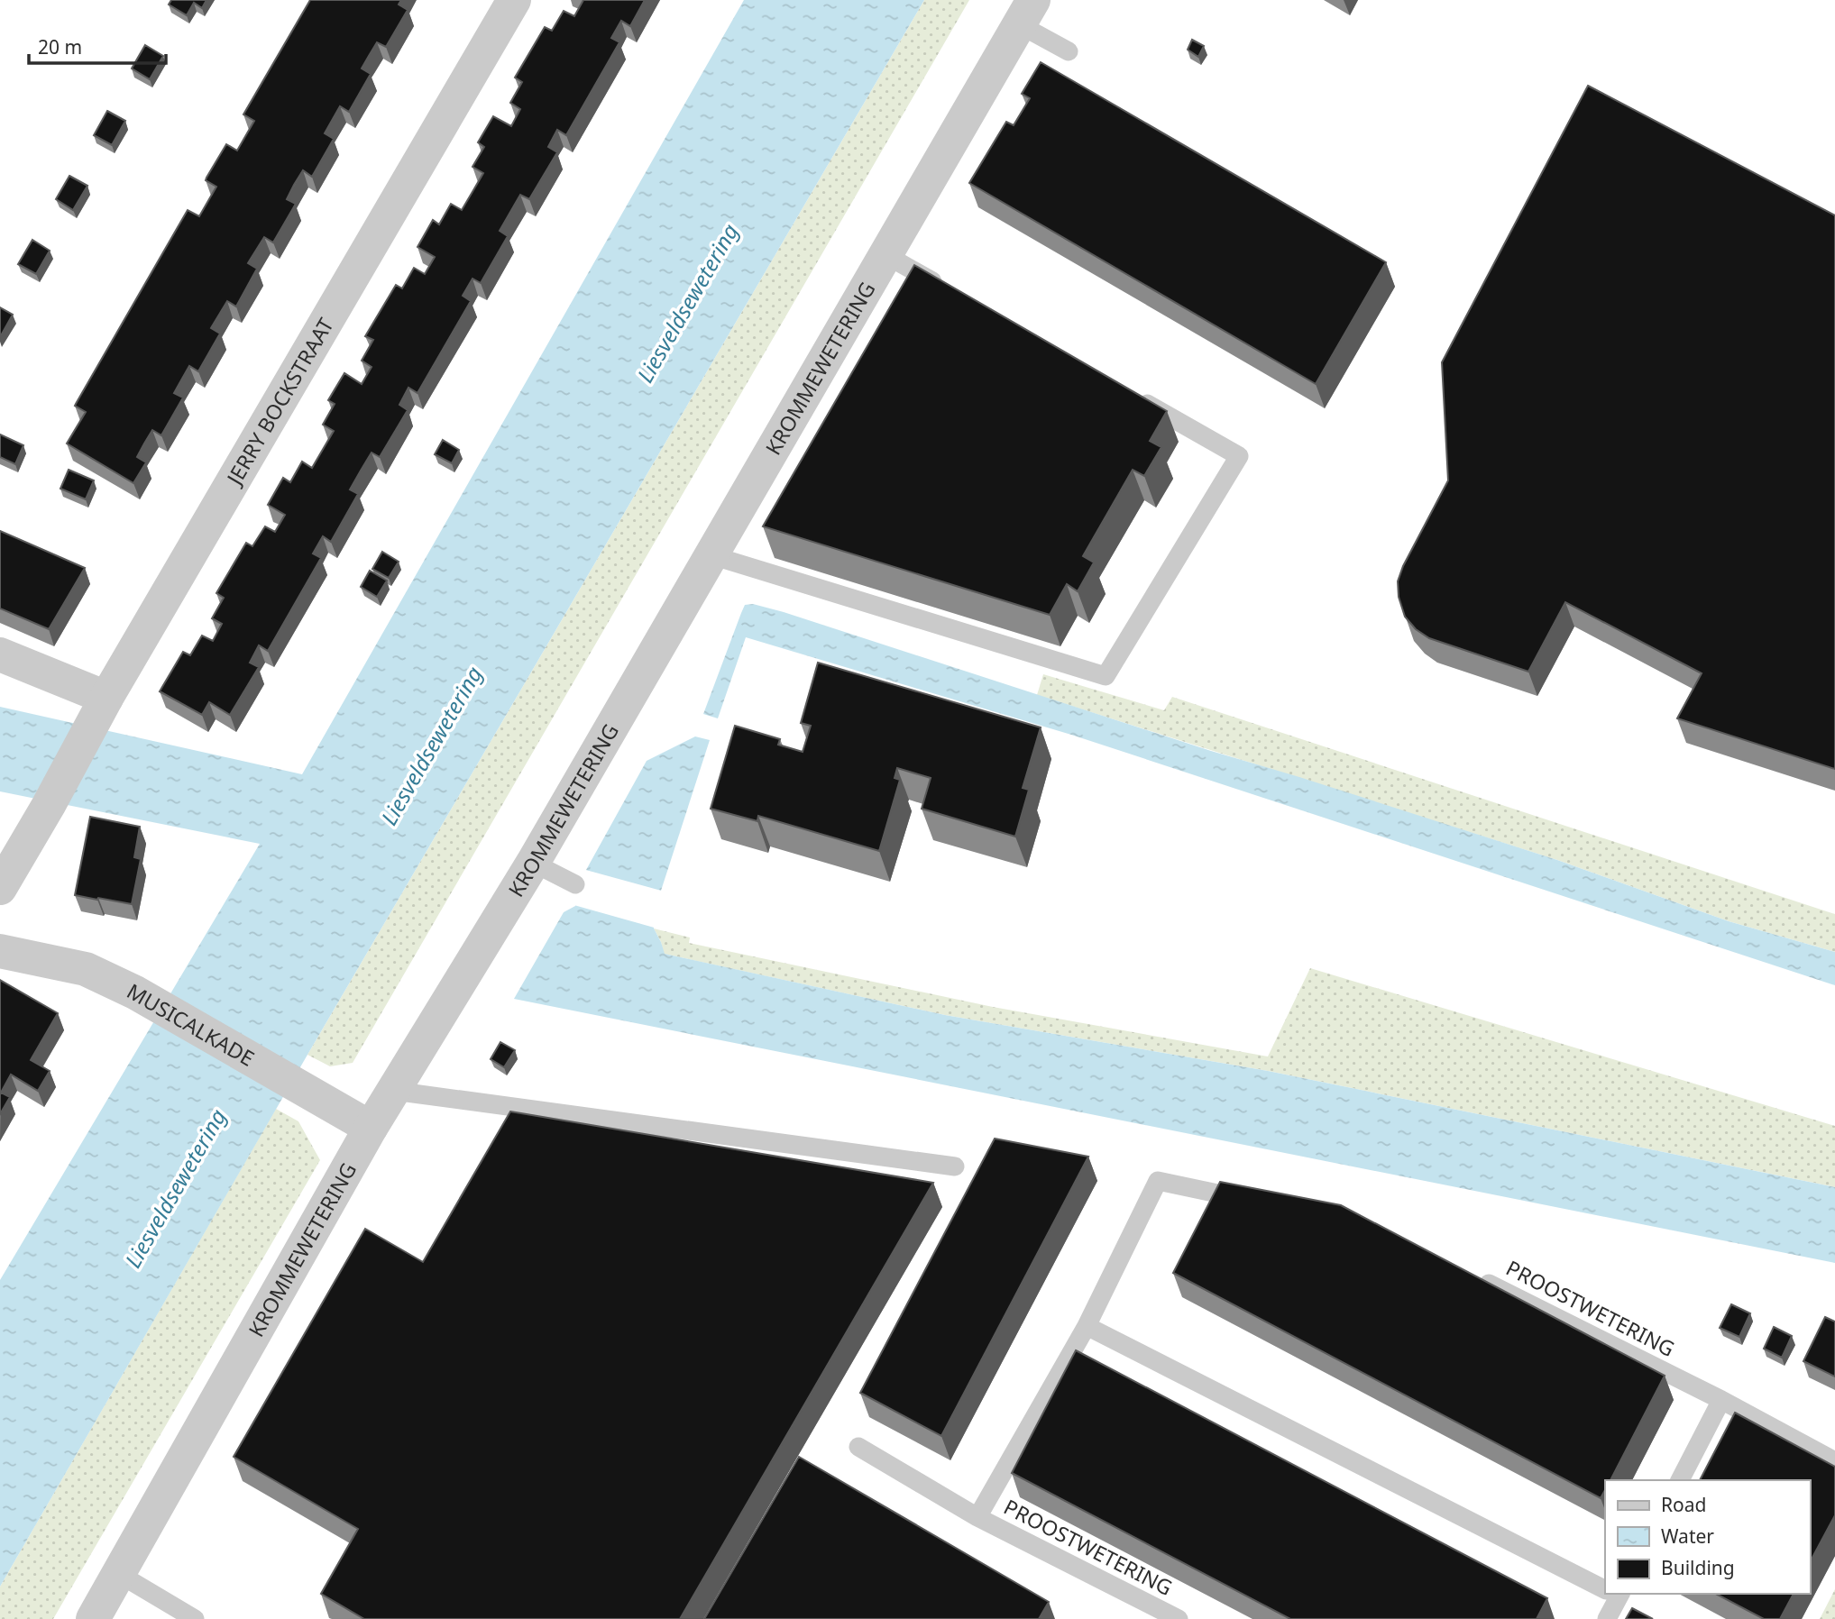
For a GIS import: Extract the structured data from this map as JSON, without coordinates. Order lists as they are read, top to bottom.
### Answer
{
  "streets": {
    "street": ["KROMMEWETERING", "JERRY BOCKSTRAAT", "MUSICALKADE"],
    "lane": ["PROOSTWETERING"]
  },
  "crossings": [
    ["KROMMEWETERING", "MUSICALKADE"]
  ],
  "water": ["Liesveldsewetering"],
  "legend": ["Road", "Water", "Building"],
  "scale_bar": "20 m"
}
